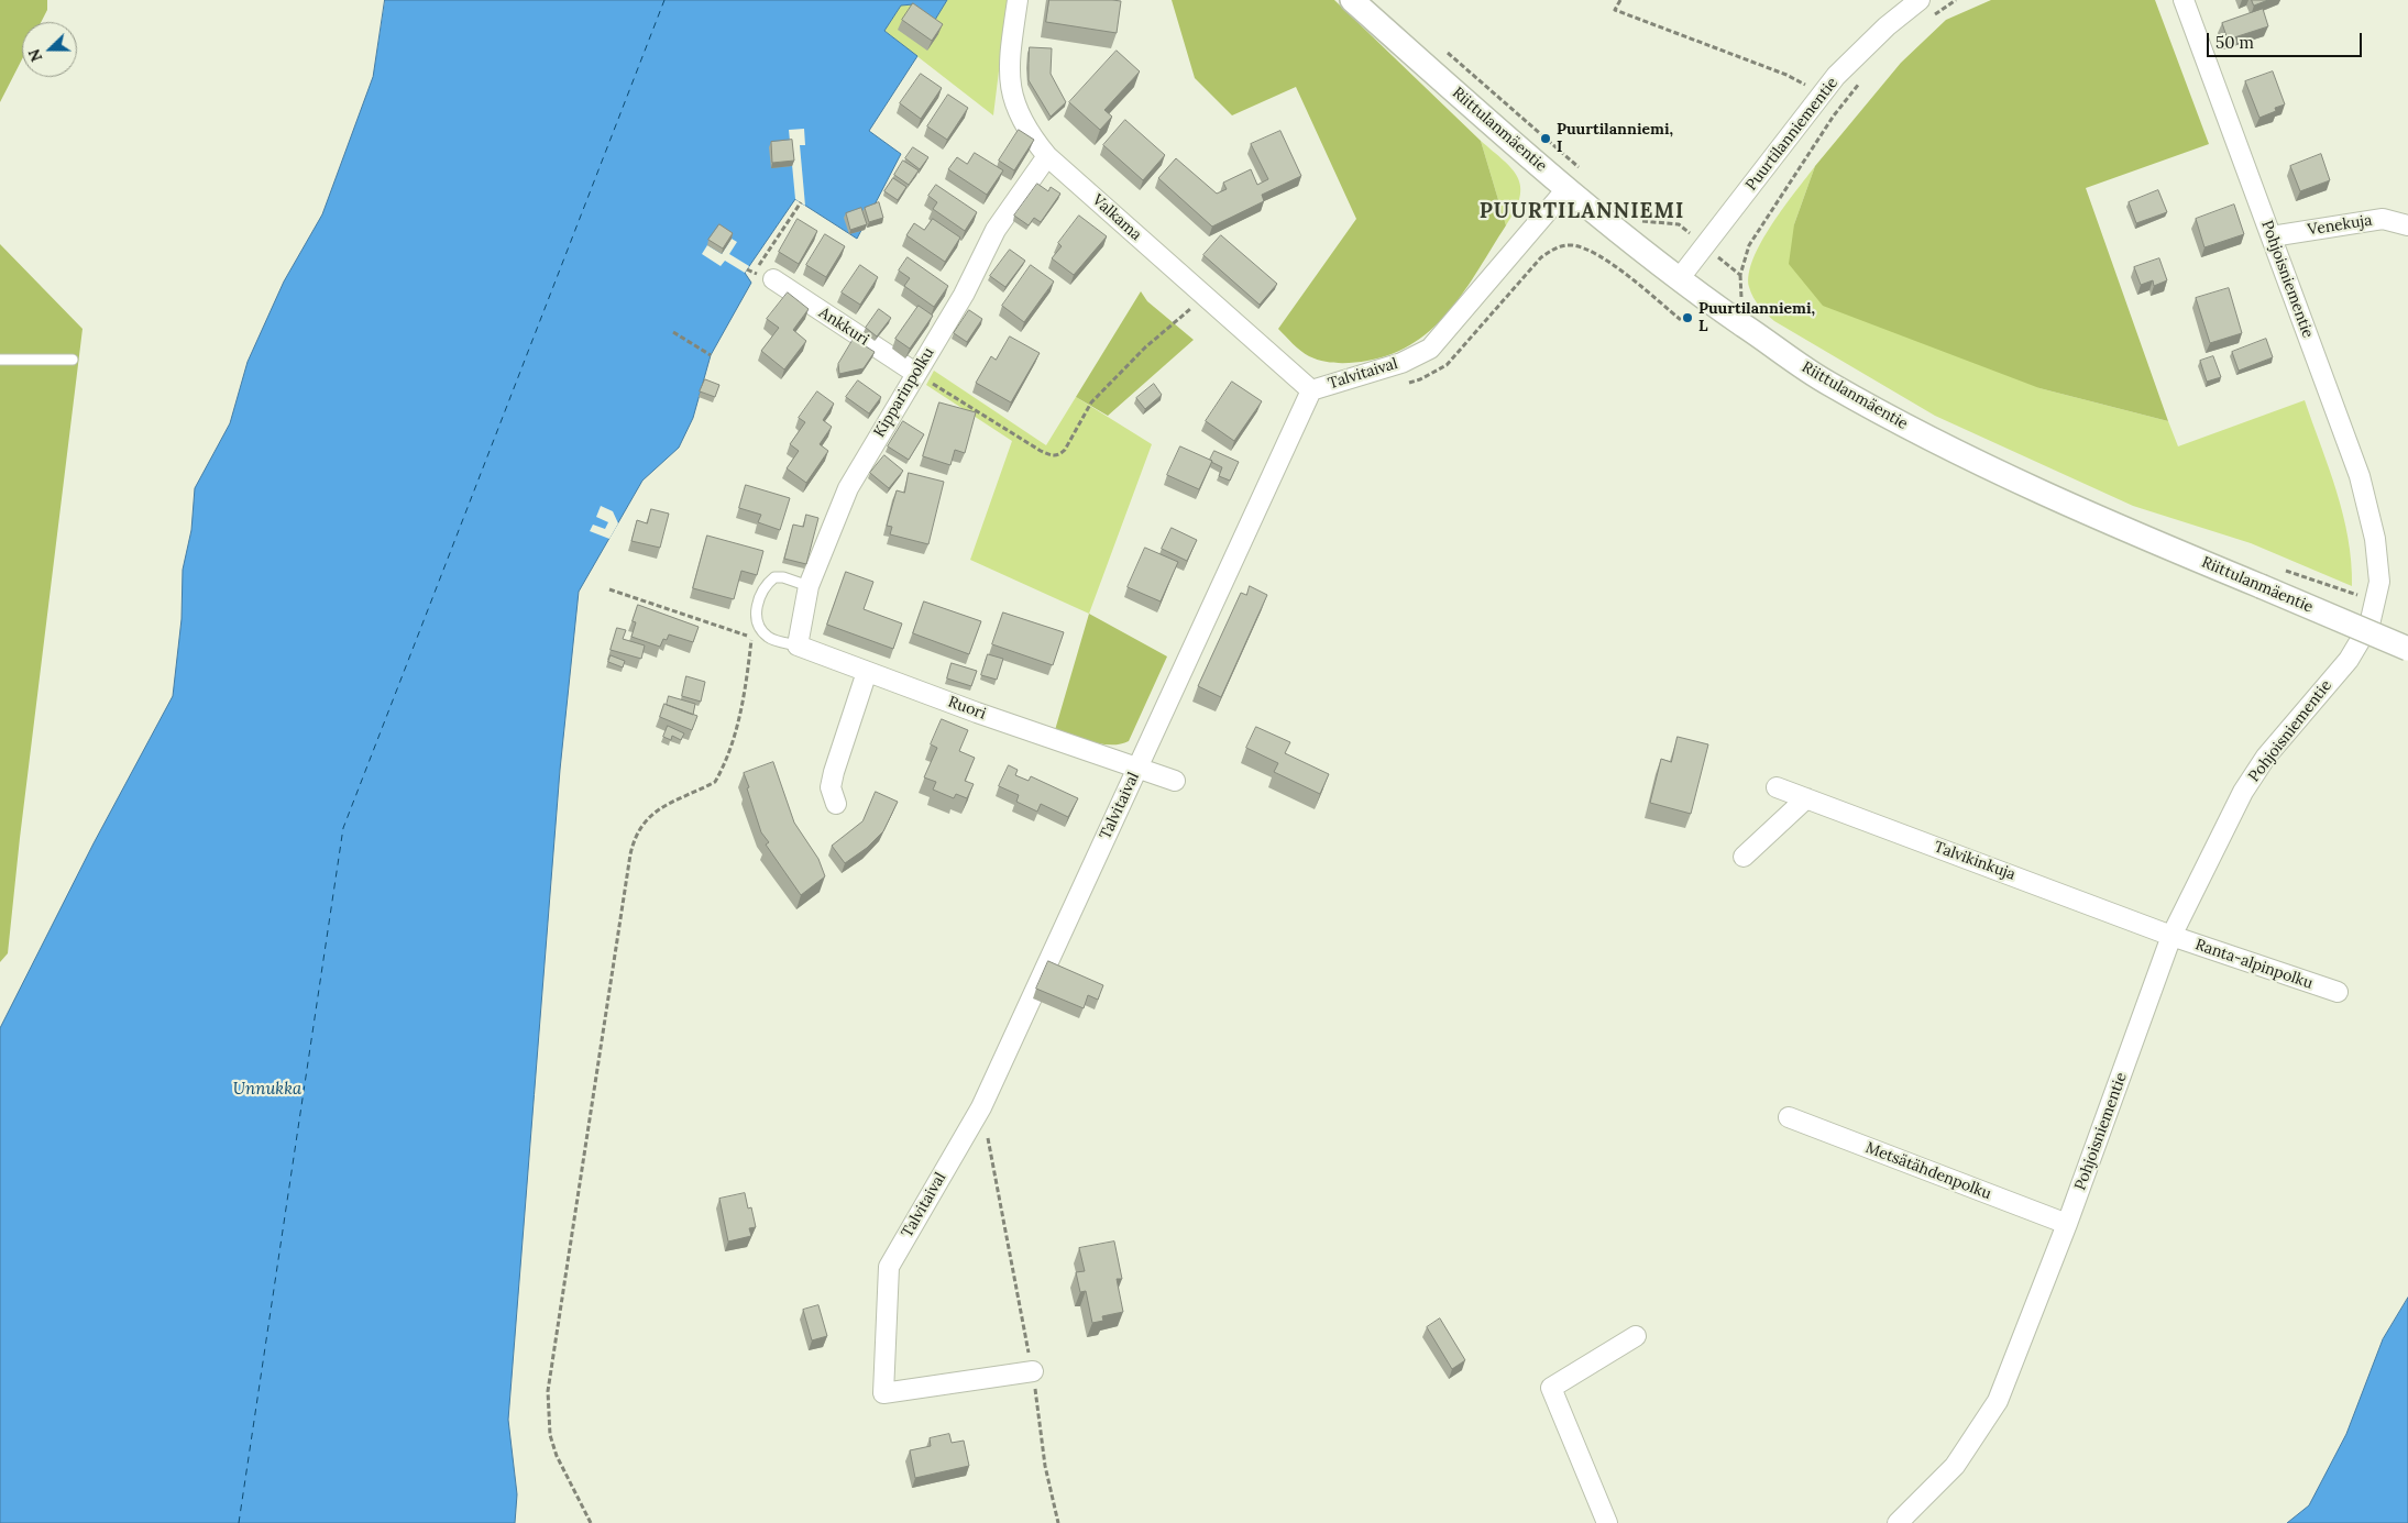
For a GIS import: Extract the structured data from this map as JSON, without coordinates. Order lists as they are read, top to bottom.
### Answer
{
  "streets": {
    "street": [
      "Riittulanmäentie",
      "Puurtilanniementie",
      "Valkama",
      "Venekuja",
      "Pohjoisniementie",
      "Ankkuri",
      "Talvitaival",
      "Kipparinpolku",
      "Ruori",
      "Talvikinkuja",
      "Ranta-alpinpolku",
      "Metsätähdenpolku"
    ]
  },
  "crossings": [
    ["Riittulanmäentie", "Puurtilanniementie"],
    ["Riittulanmäentie", "Talvitaival"],
    ["Valkama", "Talvitaival"],
    ["Valkama", "Kipparinpolku"],
    ["Venekuja", "Pohjoisniementie"],
    ["Pohjoisniementie", "Talvikinkuja"],
    ["Pohjoisniementie", "Ranta-alpinpolku"],
    ["Pohjoisniementie", "Metsätähdenpolku"],
    ["Ankkuri", "Kipparinpolku"],
    ["Talvitaival", "Ruori"],
    ["Kipparinpolku", "Ruori"],
    ["Talvikinkuja", "Ranta-alpinpolku"]
  ],
  "districts": ["PUURTILANNIEMI"],
  "water": ["Unnukka"],
  "places": ["Puurtilanniemi, I", "Puurtilanniemi, L"],
  "scale_bar": "50 m",
  "north": "left"
}
